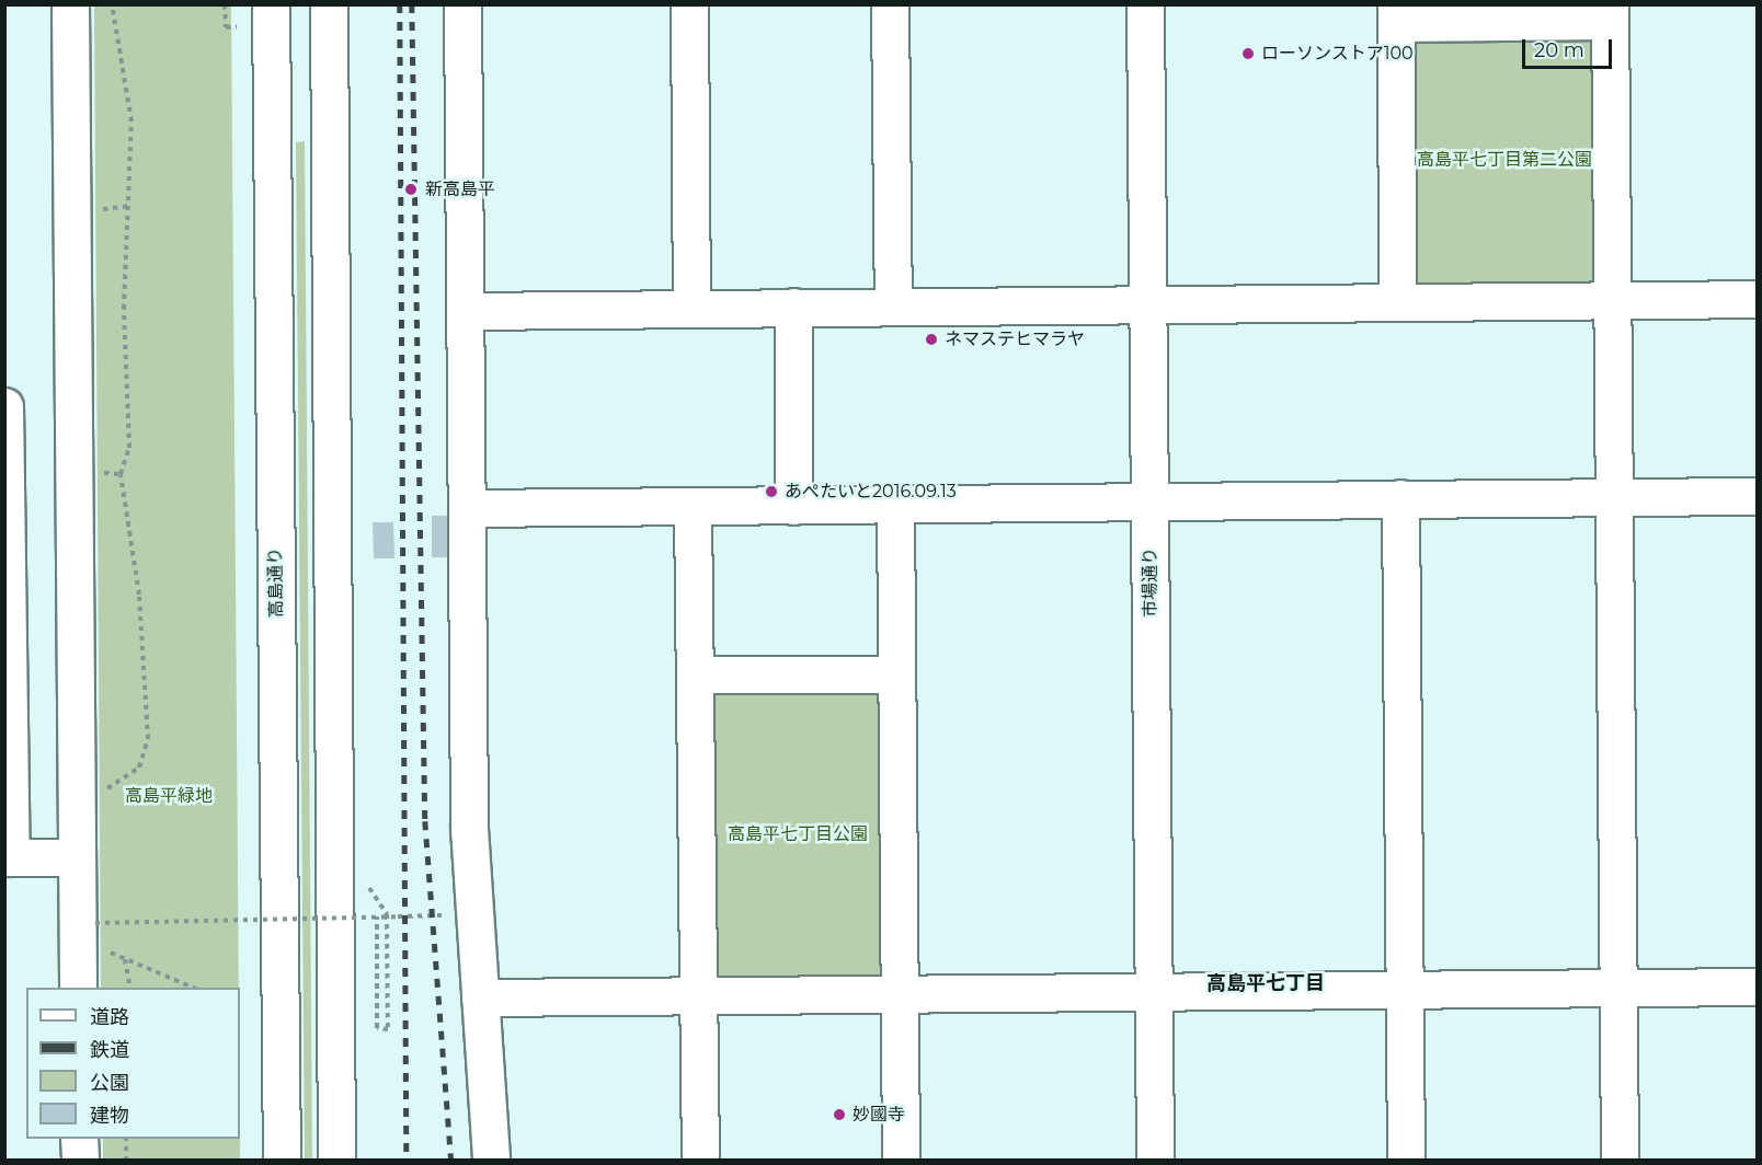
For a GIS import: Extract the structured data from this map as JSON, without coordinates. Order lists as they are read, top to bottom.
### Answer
{
  "streets": {
    "street": ["高島通り", "市場通り"]
  },
  "districts": ["高島平七丁目"],
  "parks": ["高島平七丁目第二公園", "高島平緑地", "高島平七丁目公園"],
  "places": [
    "ローソンストア100",
    "新高島平",
    "ネマステヒマラヤ",
    "あぺたいと2016.09.13",
    "妙國寺"
  ],
  "legend": [
    "道路",
    "鉄道",
    "公園",
    "建物"
  ],
  "scale_bar": "20 m"
}
